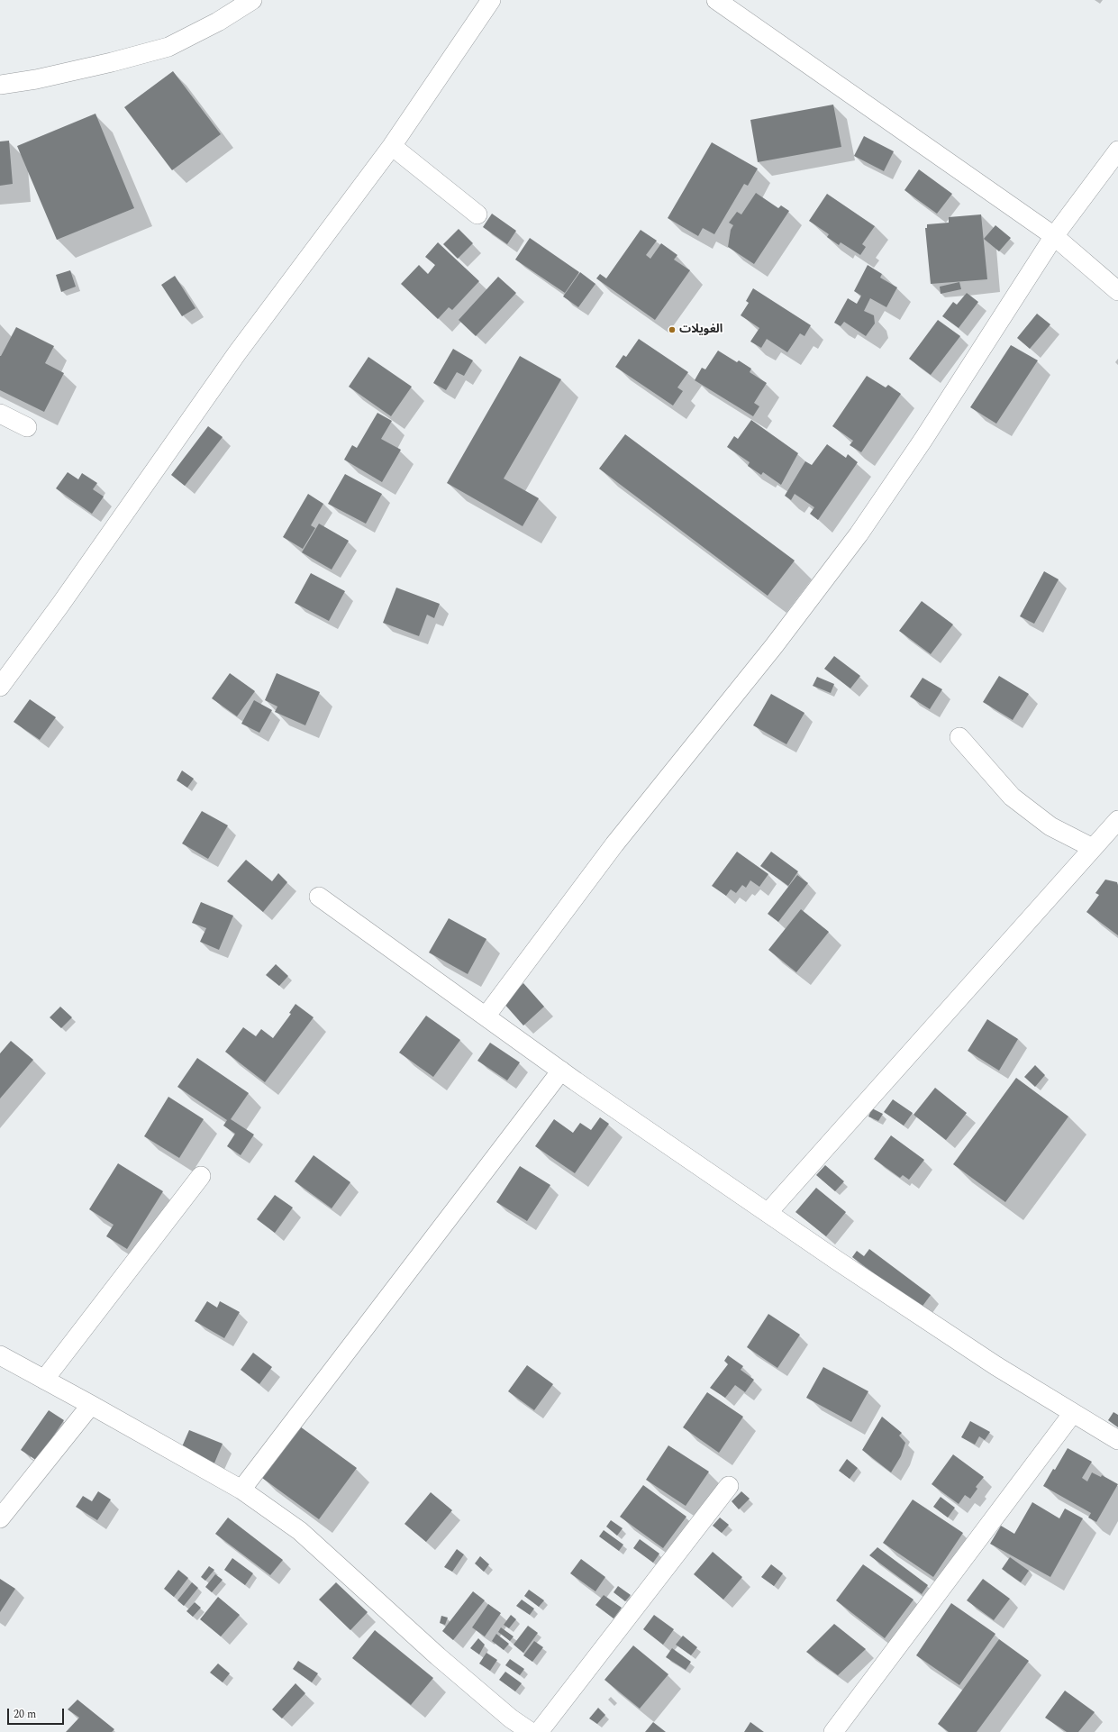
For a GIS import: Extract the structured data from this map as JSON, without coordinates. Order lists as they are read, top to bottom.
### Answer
{
  "places": ["الغويلات"],
  "scale_bar": "20 m"
}
